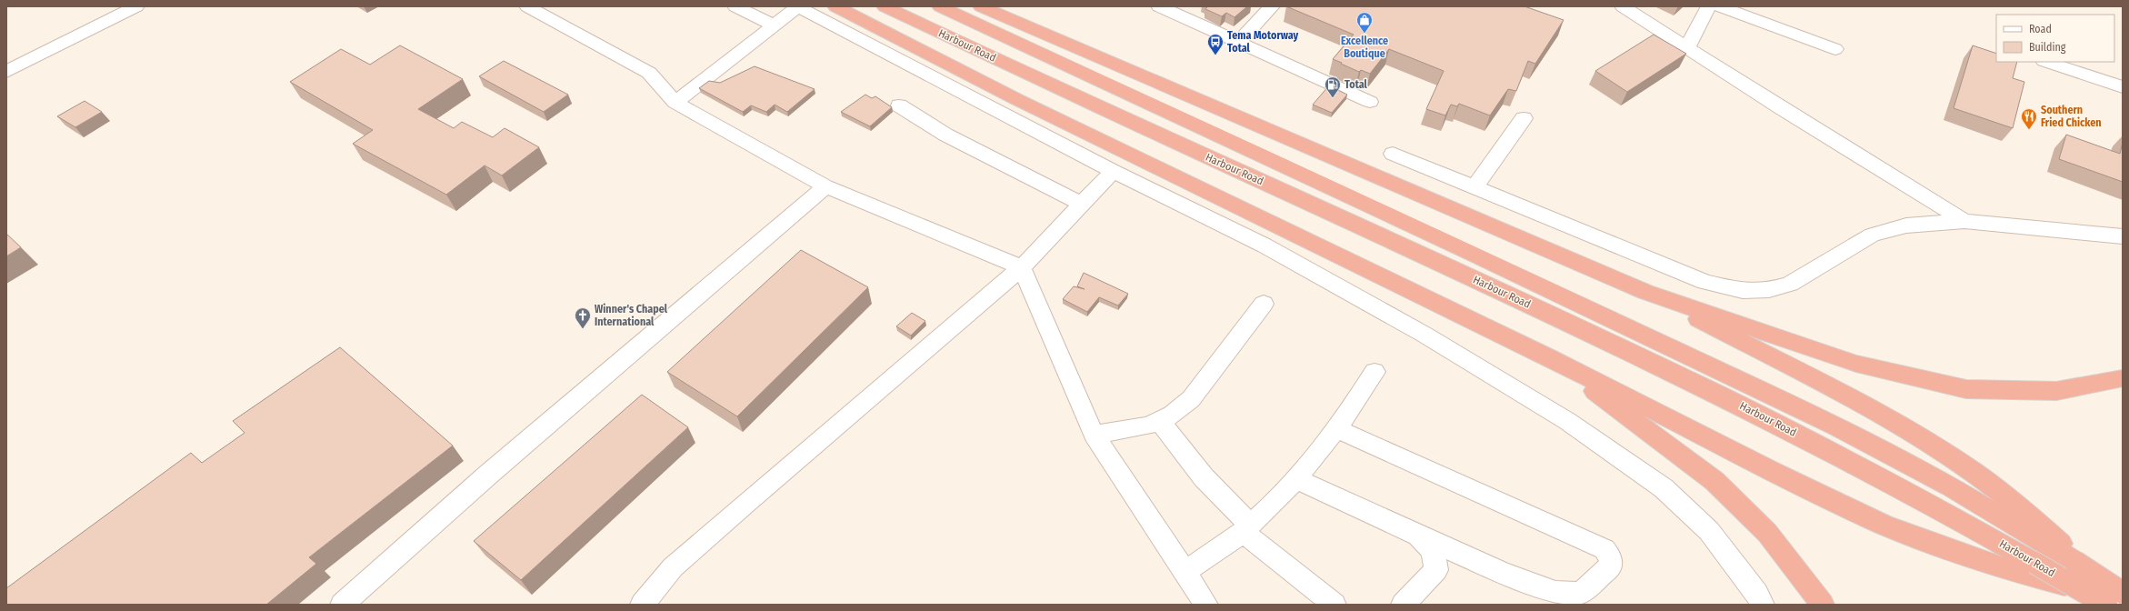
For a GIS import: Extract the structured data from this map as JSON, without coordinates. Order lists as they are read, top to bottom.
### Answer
{
  "streets": {
    "highway": ["Harbour Road"]
  },
  "places": {
    "shop": ["Excellence Boutique"],
    "bus stop": ["Tema Motorway Total"],
    "fuel station": ["Total"],
    "restaurant": ["Southern Fried Chicken"],
    "church": ["Winner's Chapel International"]
  },
  "legend": ["Road", "Building"]
}
